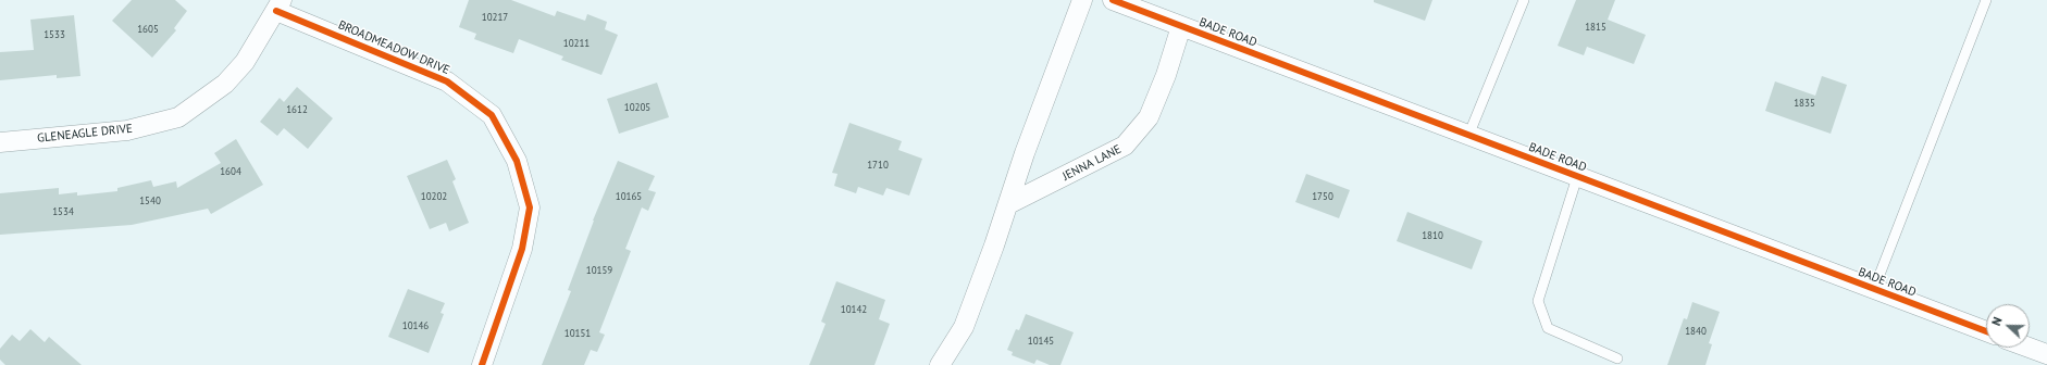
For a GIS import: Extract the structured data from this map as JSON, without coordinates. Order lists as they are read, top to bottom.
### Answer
{
  "streets": {
    "street": [
      "BADE ROAD",
      "BROADMEADOW DRIVE",
      "GLENEAGLE DRIVE",
      "JENNA LANE"
    ]
  },
  "crossings": [
    ["BADE ROAD", "JENNA LANE"],
    ["BROADMEADOW DRIVE", "GLENEAGLE DRIVE"]
  ],
  "house_numbers": [
    "10217",
    "1815",
    "1605",
    "1533",
    "10211",
    "1835",
    "10205",
    "1612",
    "1710",
    "1604",
    "10202",
    "10165",
    "1750",
    "1540",
    "1534",
    "1810",
    "10159",
    "10142",
    "10146",
    "1840",
    "10151",
    "10145"
  ],
  "north": "left"
}
